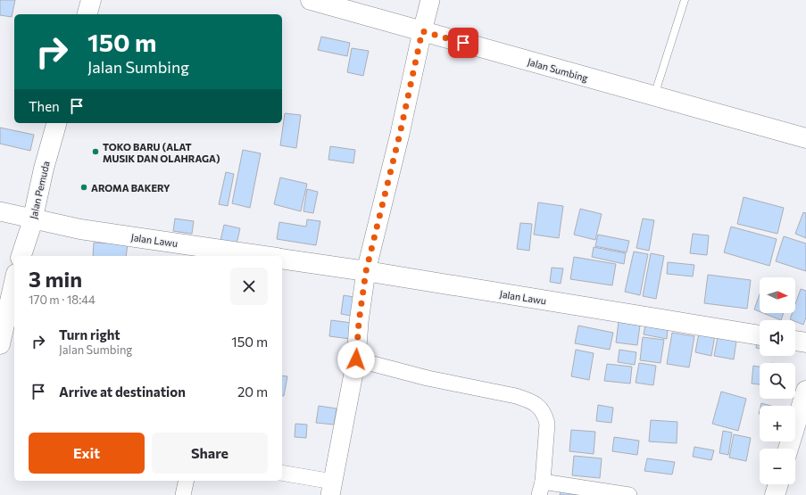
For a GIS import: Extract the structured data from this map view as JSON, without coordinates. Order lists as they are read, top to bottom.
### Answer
{
  "streets": {
    "main road": ["Jalan Sumbing", "Jalan Pemuda", "Jalan Lawu"]
  },
  "crossings": [
    ["Jalan Pemuda", "Jalan Lawu"]
  ],
  "places": ["TOKO BARU (ALAT MUSIK DAN OLAHRAGA)", "AROMA BAKERY"],
  "north": "right",
  "page": {
    "turn": ["150 m", "Jalan Sumbing"],
    "then": "Then",
    "heading": ["3 min", "170 m · 18:44"],
    "map_buttons": ["+", "−"],
    "list": [
      {
        "name": "Turn right",
        "note": "Jalan Sumbing",
        "value": "150 m"
      },
      {
        "name": "Arrive at destination",
        "value": "20 m"
      }
    ],
    "buttons": ["Exit", "Share"]
  }
}
